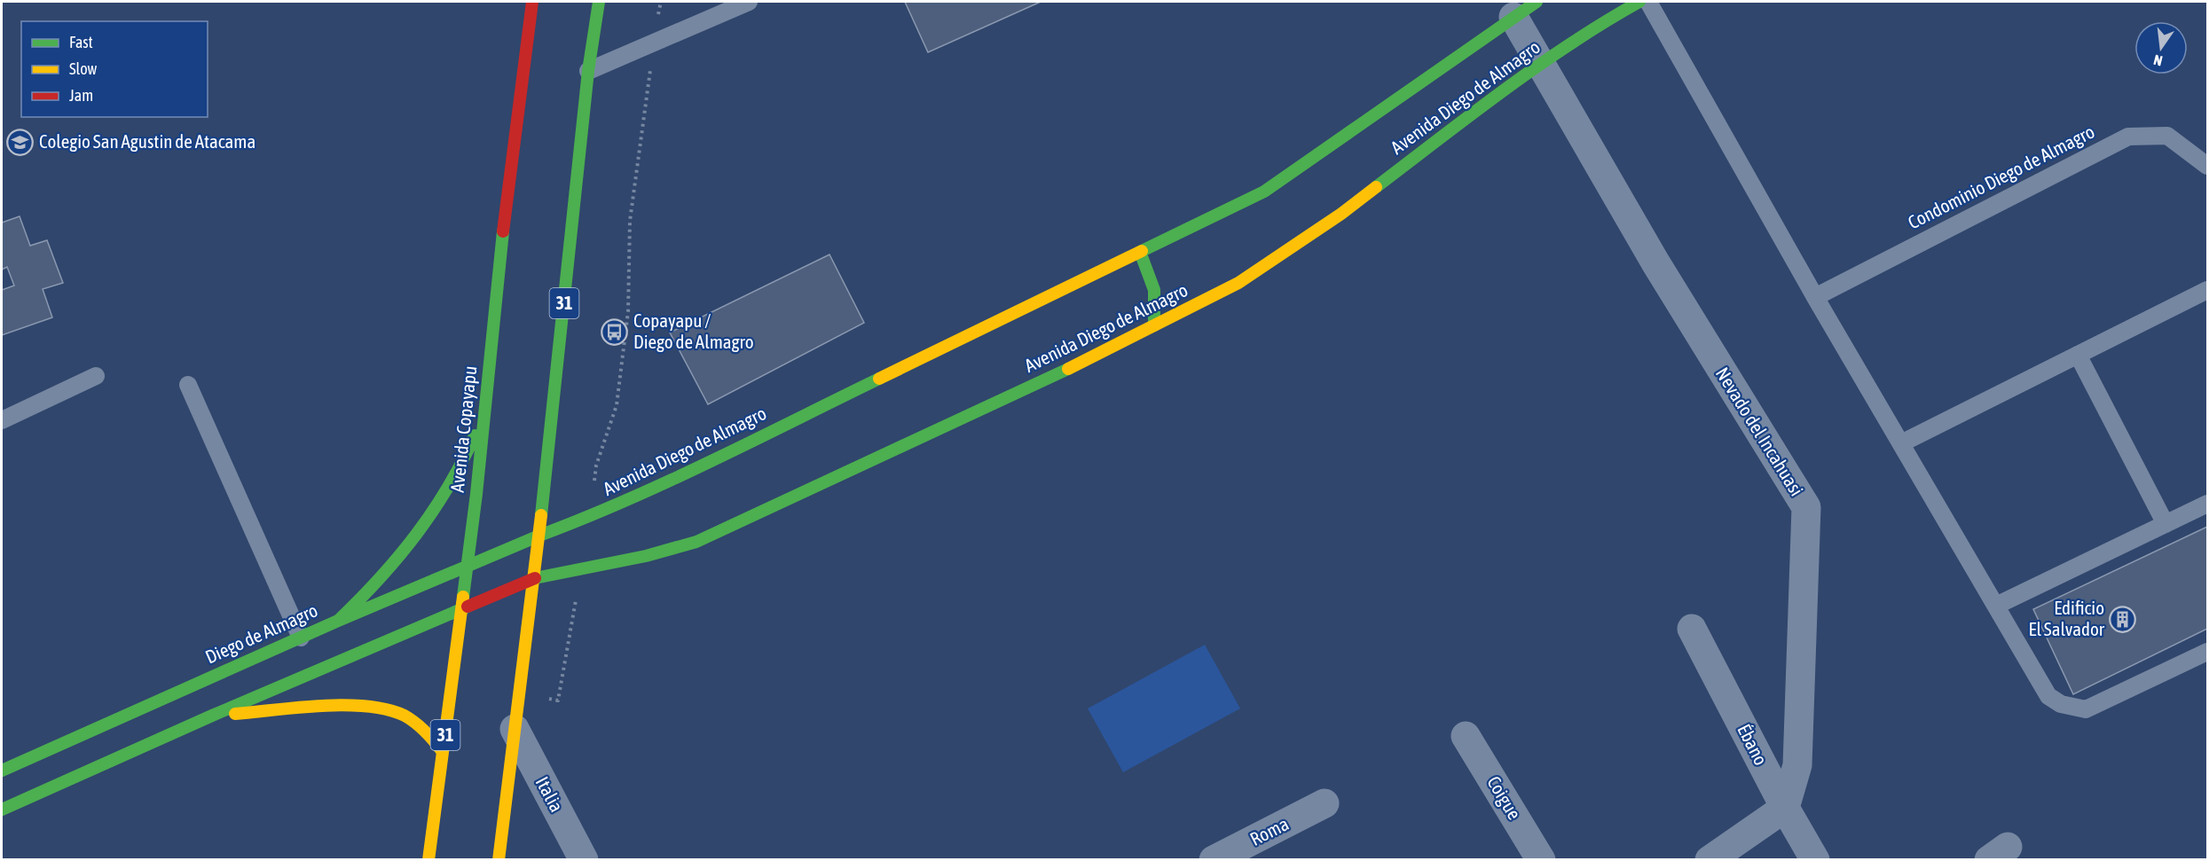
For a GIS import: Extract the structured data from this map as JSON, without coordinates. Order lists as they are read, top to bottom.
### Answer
{
  "streets": {
    "main road": [
      "Avenida Diego de Almagro",
      "31",
      "Avenida Copayapu",
      "Diego de Almagro"
    ],
    "street": [
      "Nevado del Incahuasi",
      "Ébano",
      "Italia",
      "Coigue",
      "Roma"
    ],
    "lane": ["Condominio Diego de Almagro"]
  },
  "crossings": [
    ["Avenida Diego de Almagro", "31"],
    ["Avenida Diego de Almagro", "Nevado del Incahuasi"],
    ["Avenida Diego de Almagro", "Diego de Almagro"],
    ["31", "Diego de Almagro"],
    ["31", "Italia"],
    ["Avenida Copayapu", "Diego de Almagro"],
    ["Nevado del Incahuasi", "Ébano"]
  ],
  "places": {
    "school or university": ["Colegio San Agustin de Atacama"],
    "bus stop": ["Copayapu / Diego de Almagro"],
    "building": ["Edificio El Salvador"]
  },
  "legend": ["Fast", "Slow", "Jam"],
  "north": "bottom"
}
